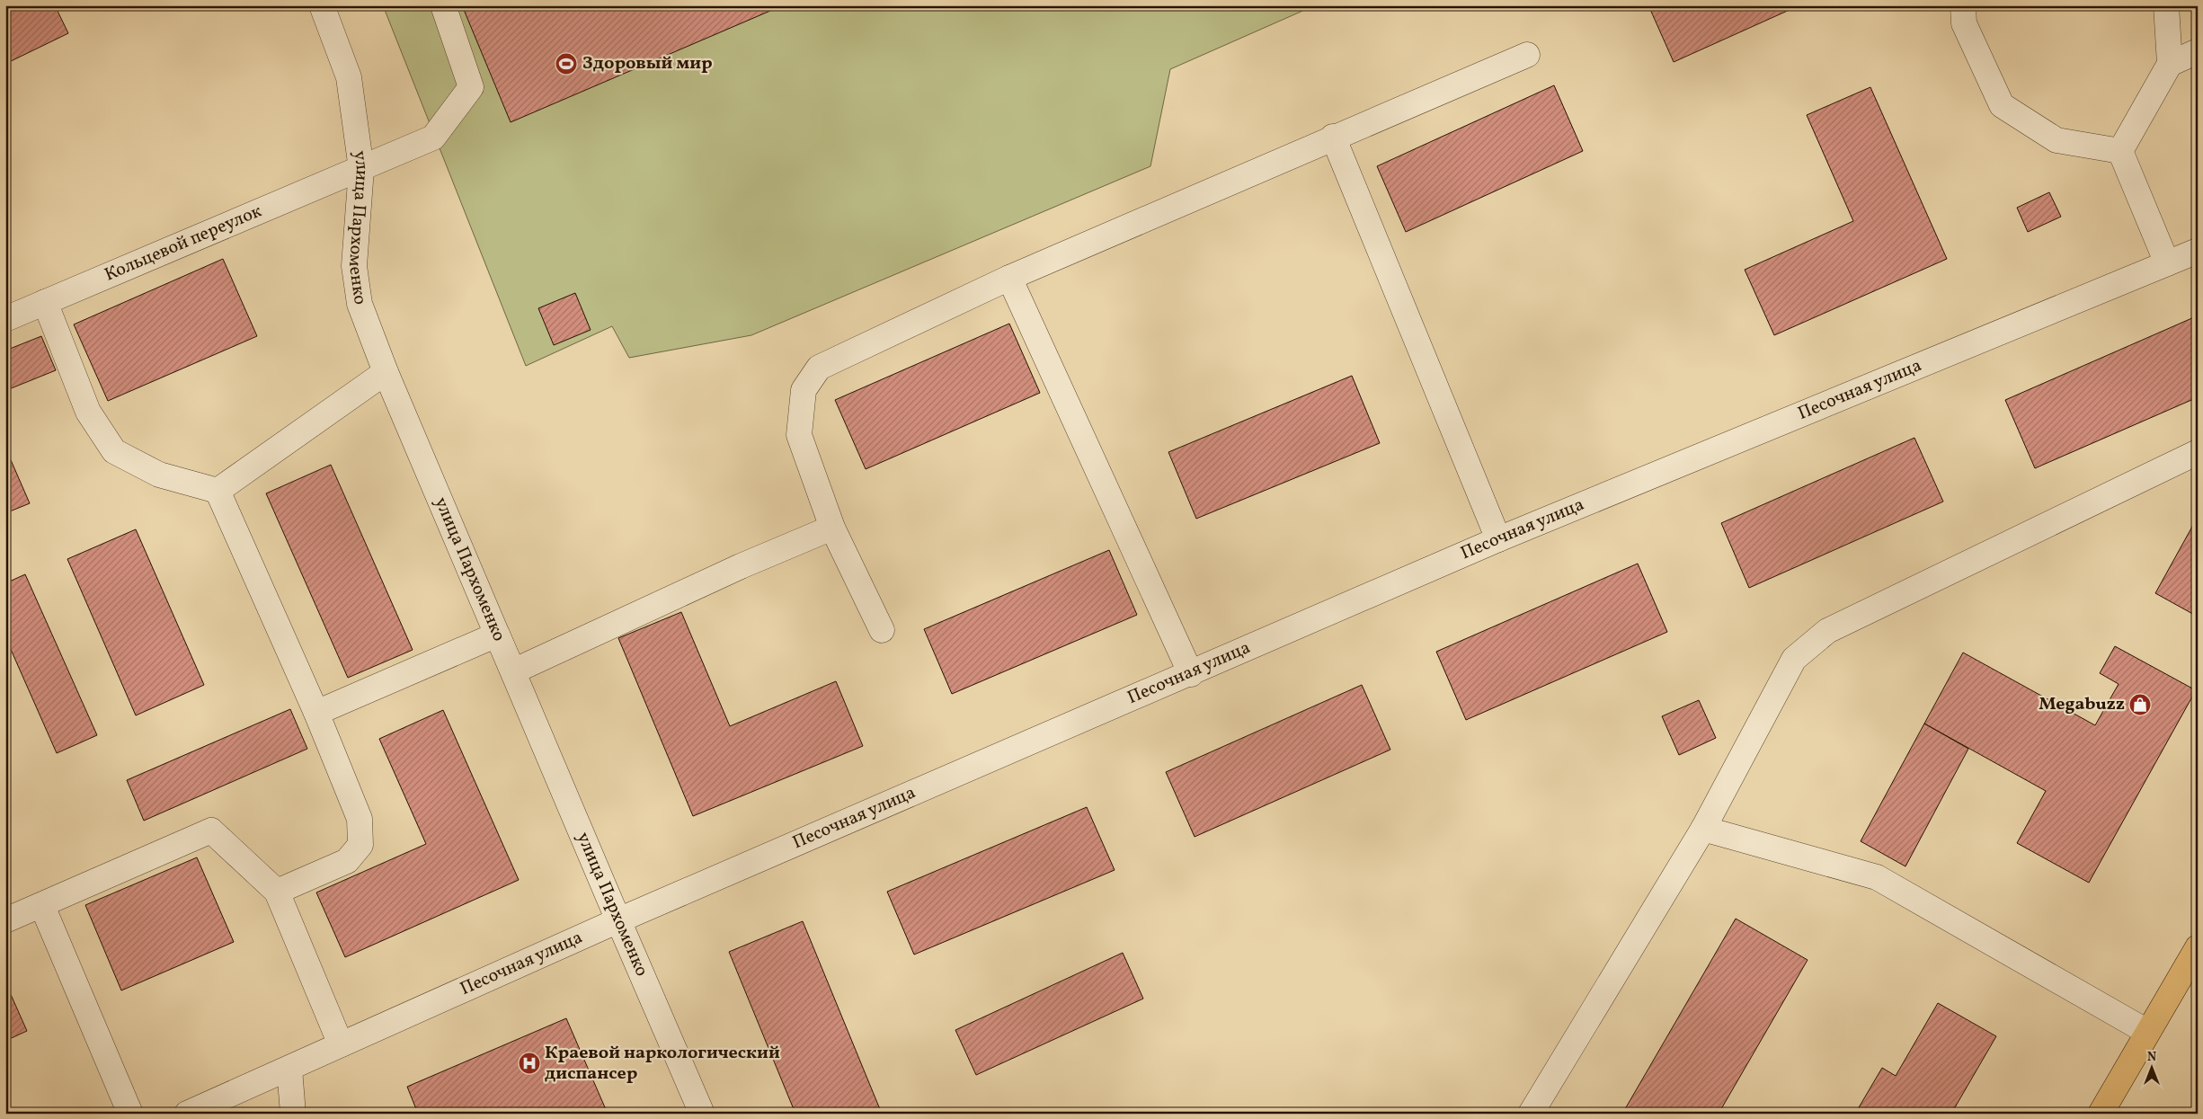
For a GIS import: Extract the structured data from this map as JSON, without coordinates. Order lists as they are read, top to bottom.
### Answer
{
  "streets": {
    "street": ["улица Пархоменко", "Кольцевой переулок", "Песочная улица"]
  },
  "crossings": [
    ["улица Пархоменко", "Кольцевой переулок"],
    ["улица Пархоменко", "Песочная улица"]
  ],
  "places": {
    "sports": ["Здоровый мир"],
    "shop": ["Megabuzz"],
    "hospital": ["Краевой наркологический диспансер"]
  },
  "north": "top"
}
